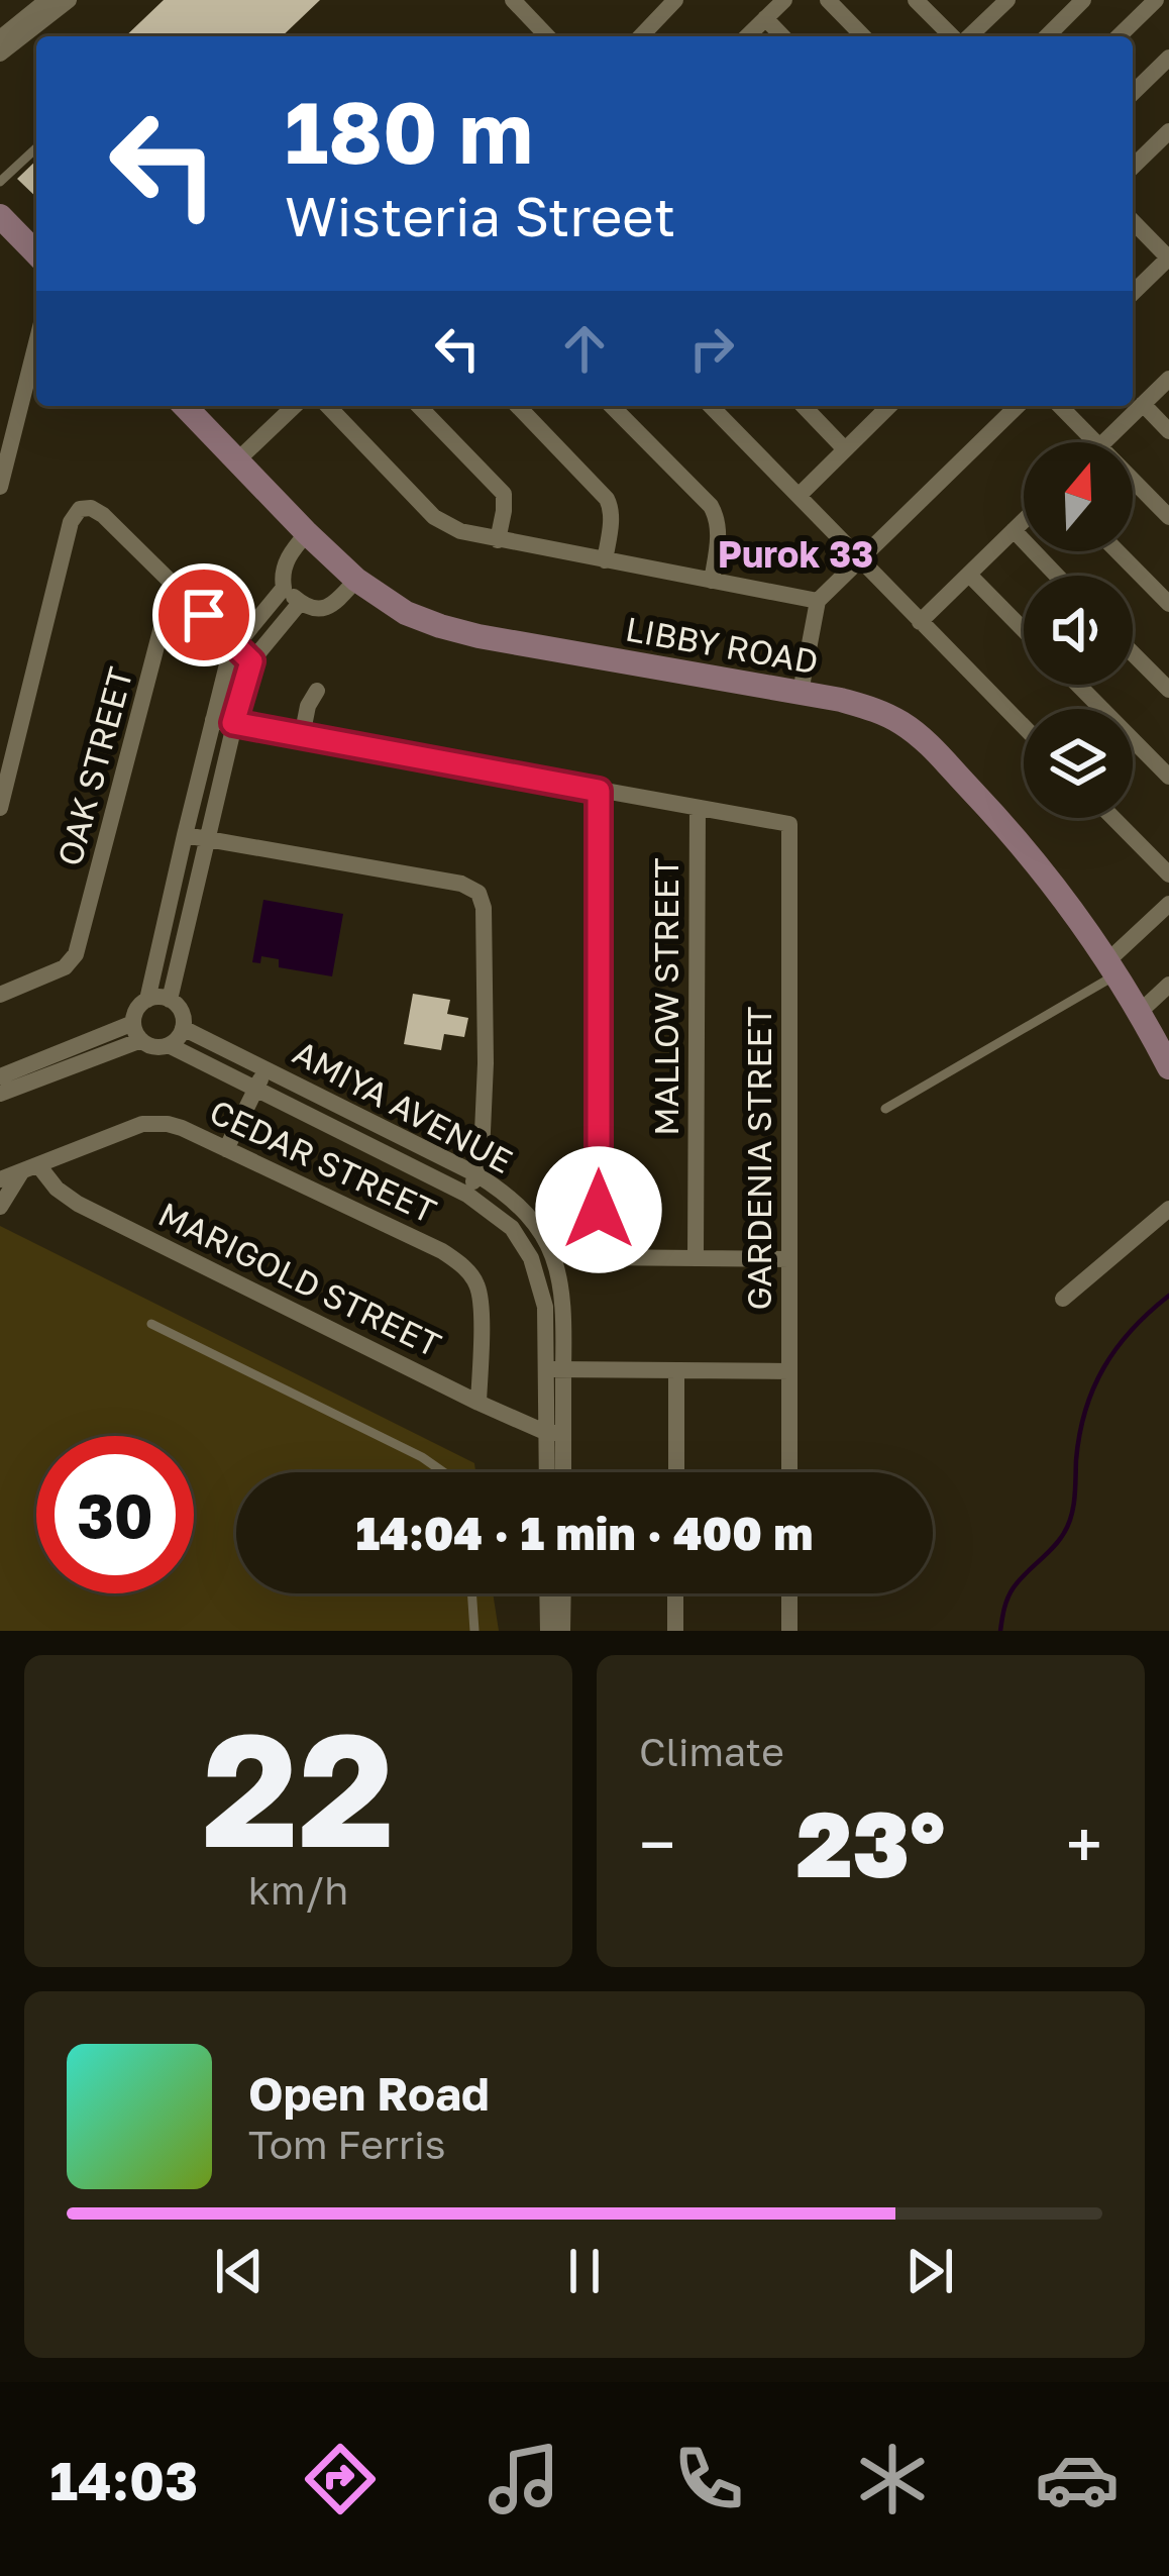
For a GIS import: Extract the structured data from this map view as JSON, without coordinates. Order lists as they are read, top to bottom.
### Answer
{
  "streets": {
    "main road": ["LIBBY ROAD"],
    "street": [
      "OAK STREET",
      "MALLOW STREET",
      "AMIYA AVENUE",
      "GARDENIA STREET",
      "CEDAR STREET",
      "MARIGOLD STREET"
    ]
  },
  "crossings": [
    ["MALLOW STREET", "GARDENIA STREET"],
    ["AMIYA AVENUE", "MARIGOLD STREET"],
    ["CEDAR STREET", "MARIGOLD STREET"]
  ],
  "districts": ["Purok 33"],
  "north": "top",
  "page": {
    "turn": ["180 m", "Wisteria Street"],
    "limit": "30",
    "trip": "14:04 · 1 min · 400 m",
    "tile": [
      ["22", "km/h"],
      "Climate"
    ],
    "heat": ["−", "23°", "+"],
    "song": ["Open Road", "Tom Ferris"],
    "tabs": "14:03"
  }
}
